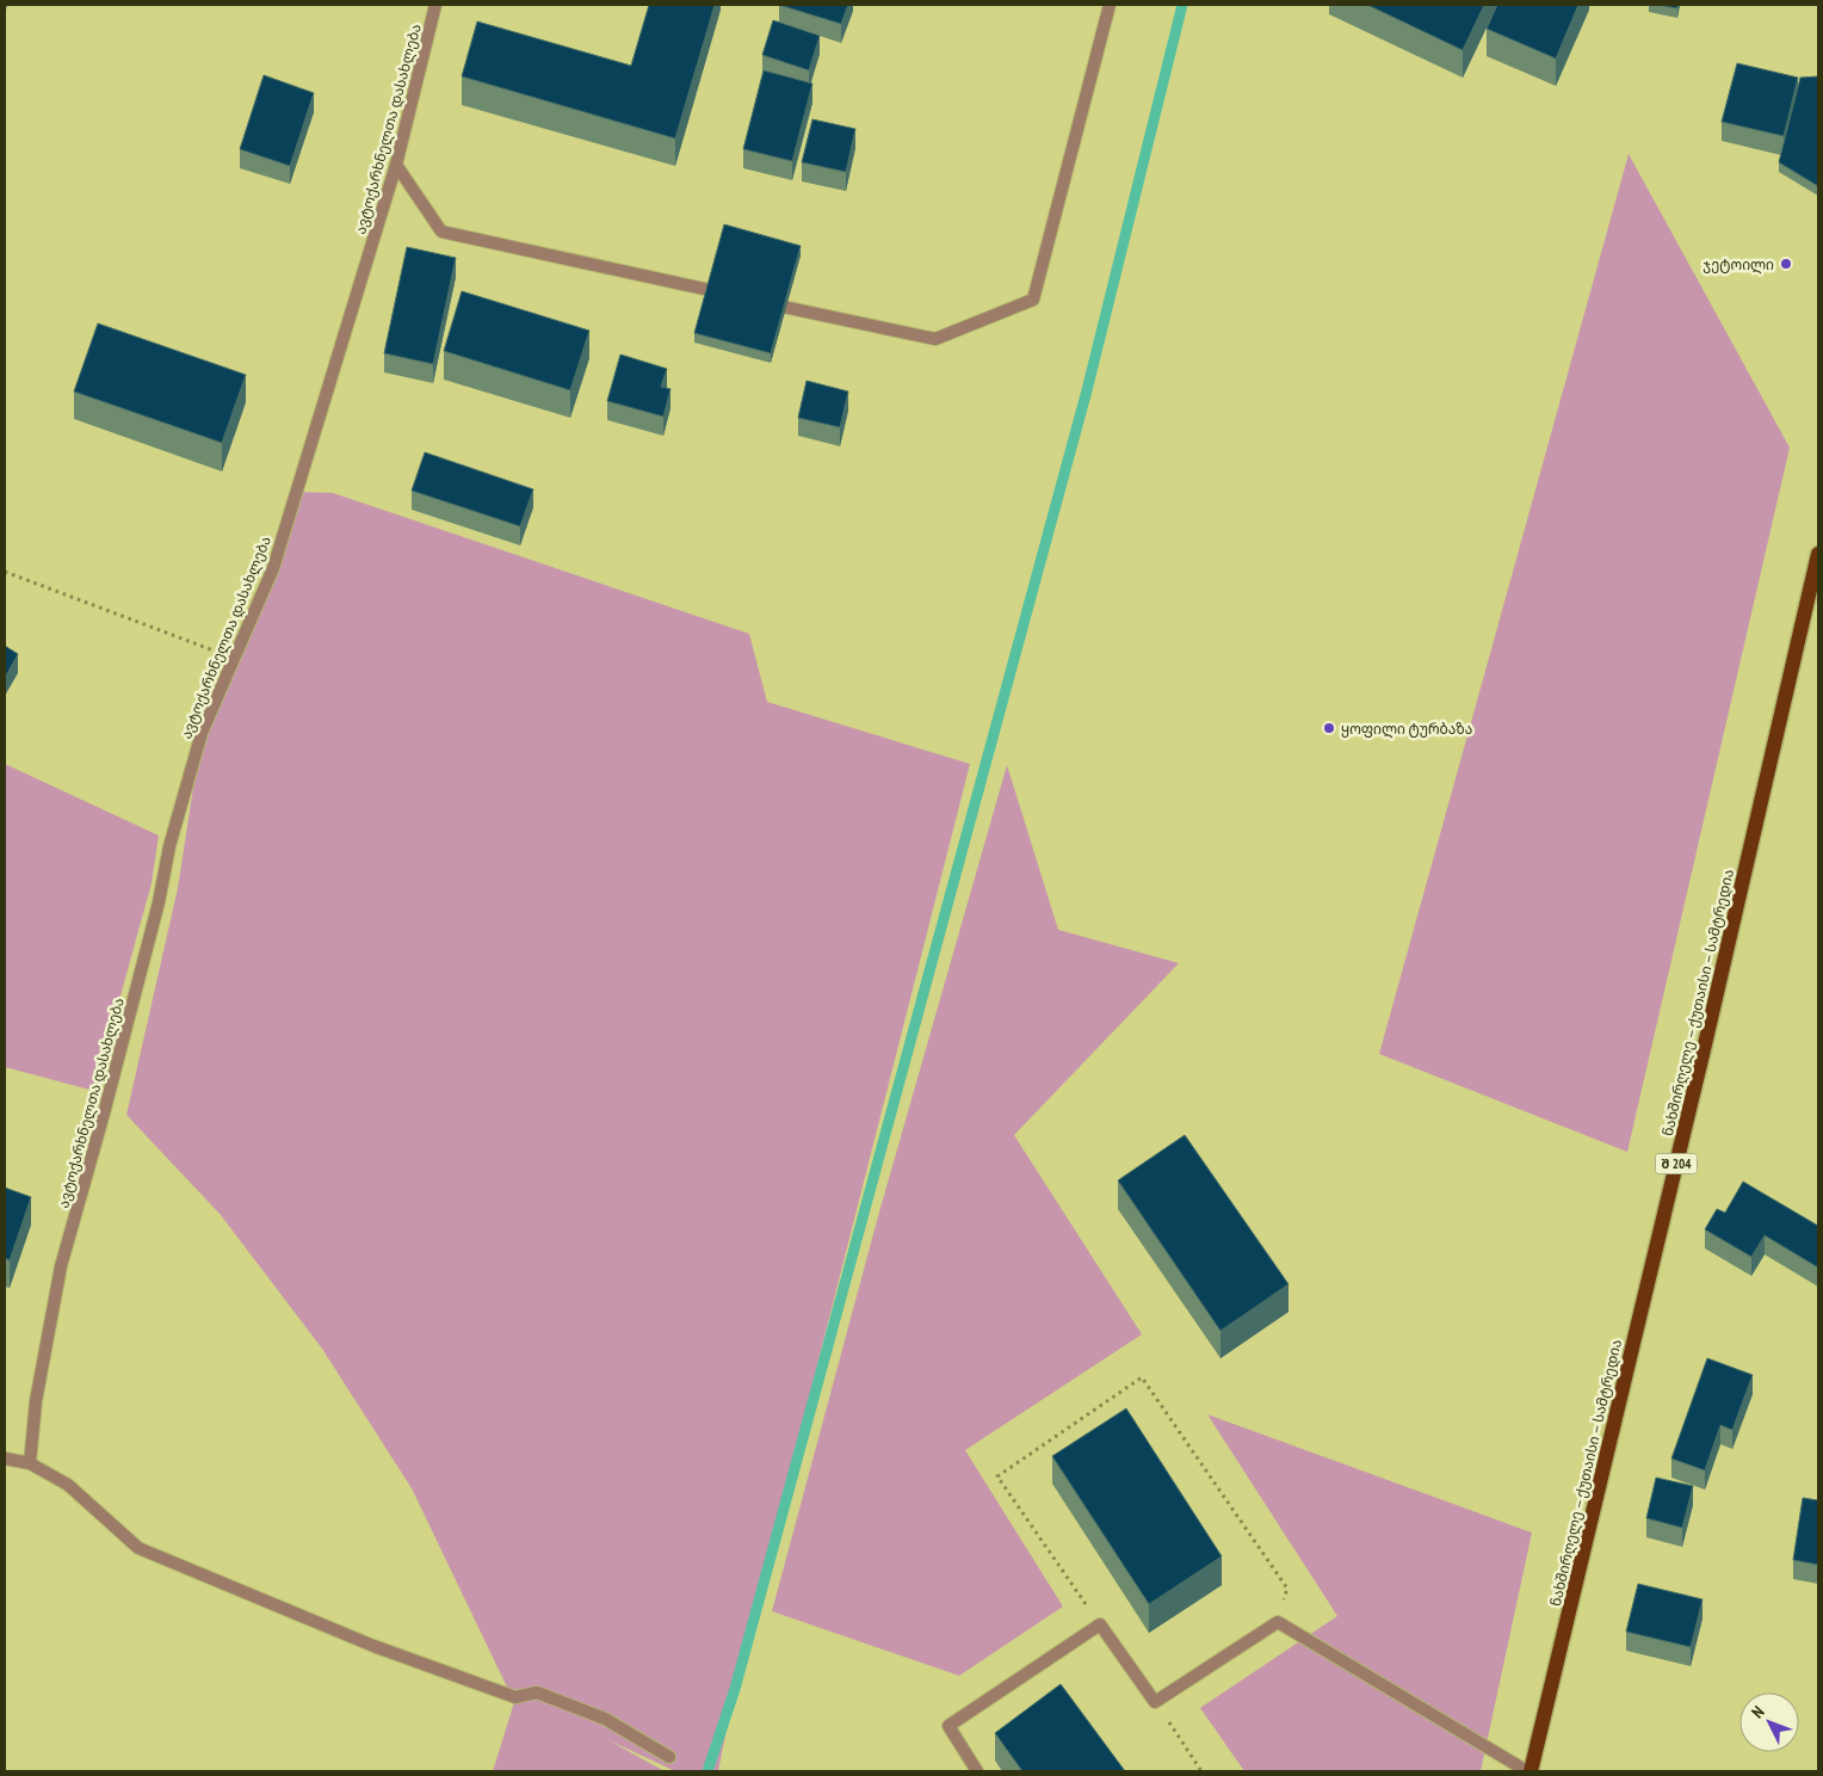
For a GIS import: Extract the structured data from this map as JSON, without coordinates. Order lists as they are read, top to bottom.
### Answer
{
  "streets": {
    "main road": ["ნახშირღელე — ქუთაისი — სამტრედია", "შ 204"],
    "street": ["ავტოქარხნელთა დასახლება"]
  },
  "places": ["ჯეტოილი", "ყოფილი ტურბაზა"],
  "north": "top left"
}
